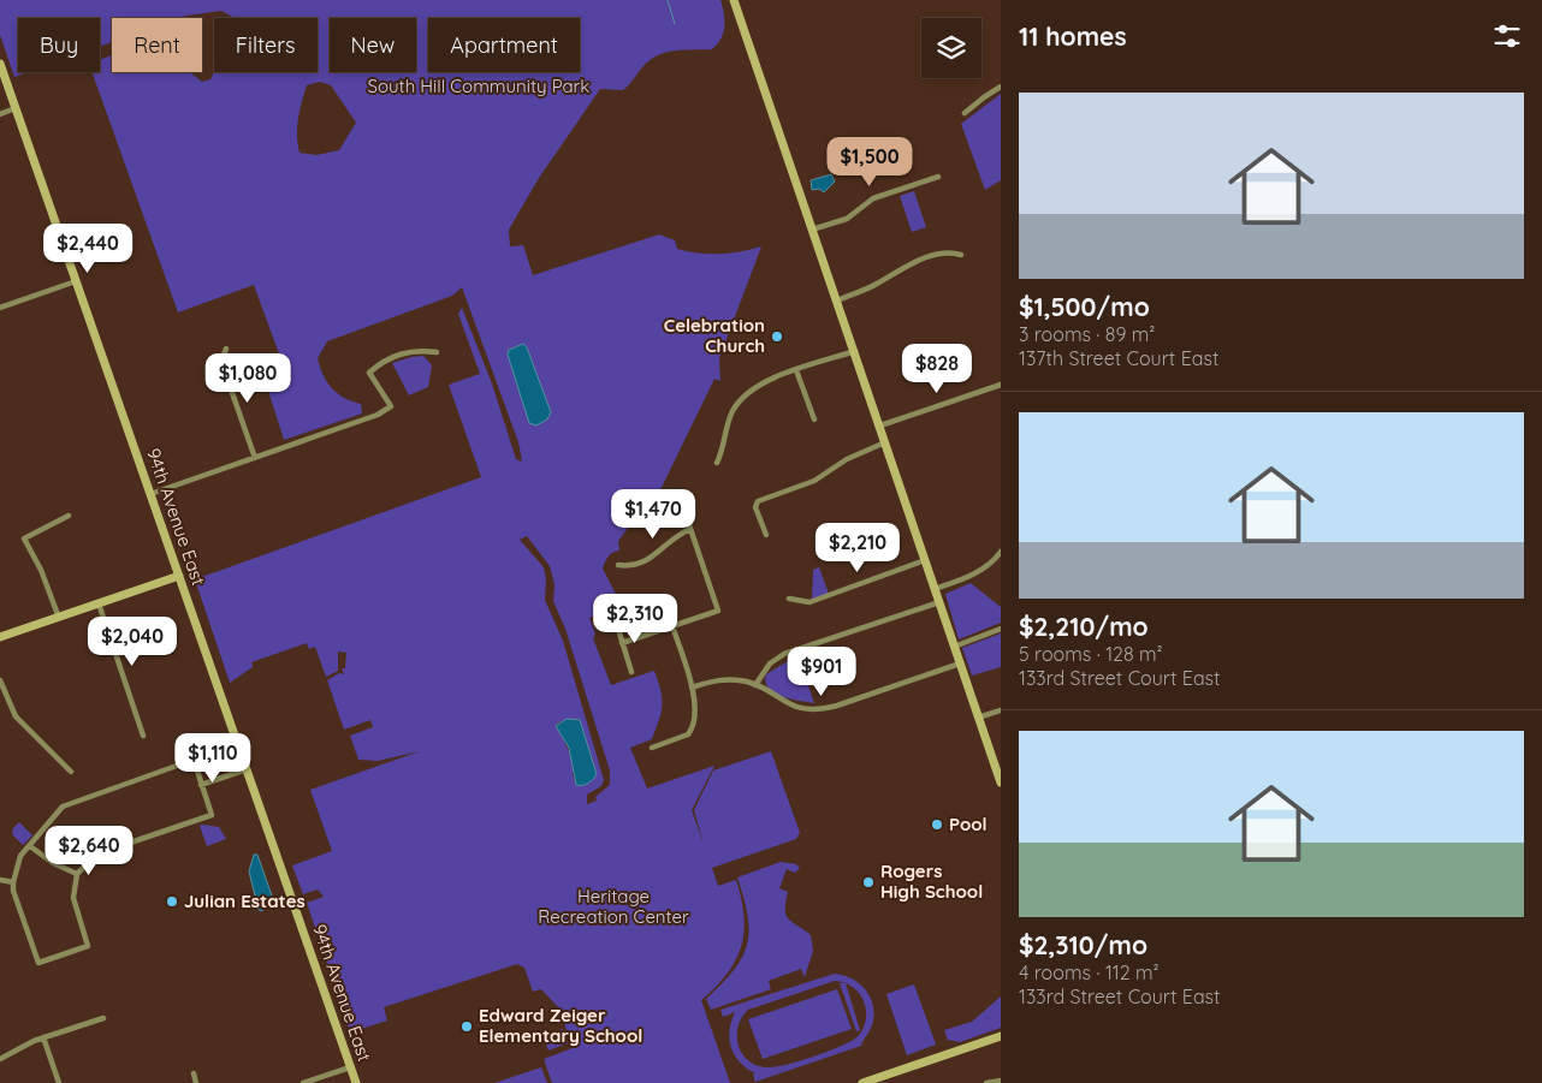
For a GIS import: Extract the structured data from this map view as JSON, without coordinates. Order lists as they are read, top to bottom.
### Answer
{
  "streets": {
    "street": ["94th Avenue East"]
  },
  "parks": ["South Hill Community Park", "Heritage Recreation Center"],
  "places": [
    "Celebration Church",
    "Pool",
    "Rogers High School",
    "Julian Estates",
    "Edward Zeiger Elementary School"
  ],
  "page": {
    "heading": "11 homes",
    "chip": [
      "Buy",
      "Rent",
      "Filters",
      "New",
      "Apartment"
    ],
    "list": [
      {
        "name": "$1,500/mo",
        "note": "3 rooms · 89 m² · 137th Street Court East"
      },
      {
        "name": "$2,210/mo",
        "note": "5 rooms · 128 m² · 133rd Street Court East"
      },
      {
        "name": "$2,310/mo",
        "note": "4 rooms · 112 m² · 133rd Street Court East"
      }
    ],
    "price": [
      "$1,500",
      "$2,440",
      "$828",
      "$1,080",
      "$1,470",
      "$2,210",
      "$2,310",
      "$2,040",
      "$901",
      "$1,110",
      "$2,640"
    ]
  }
}
